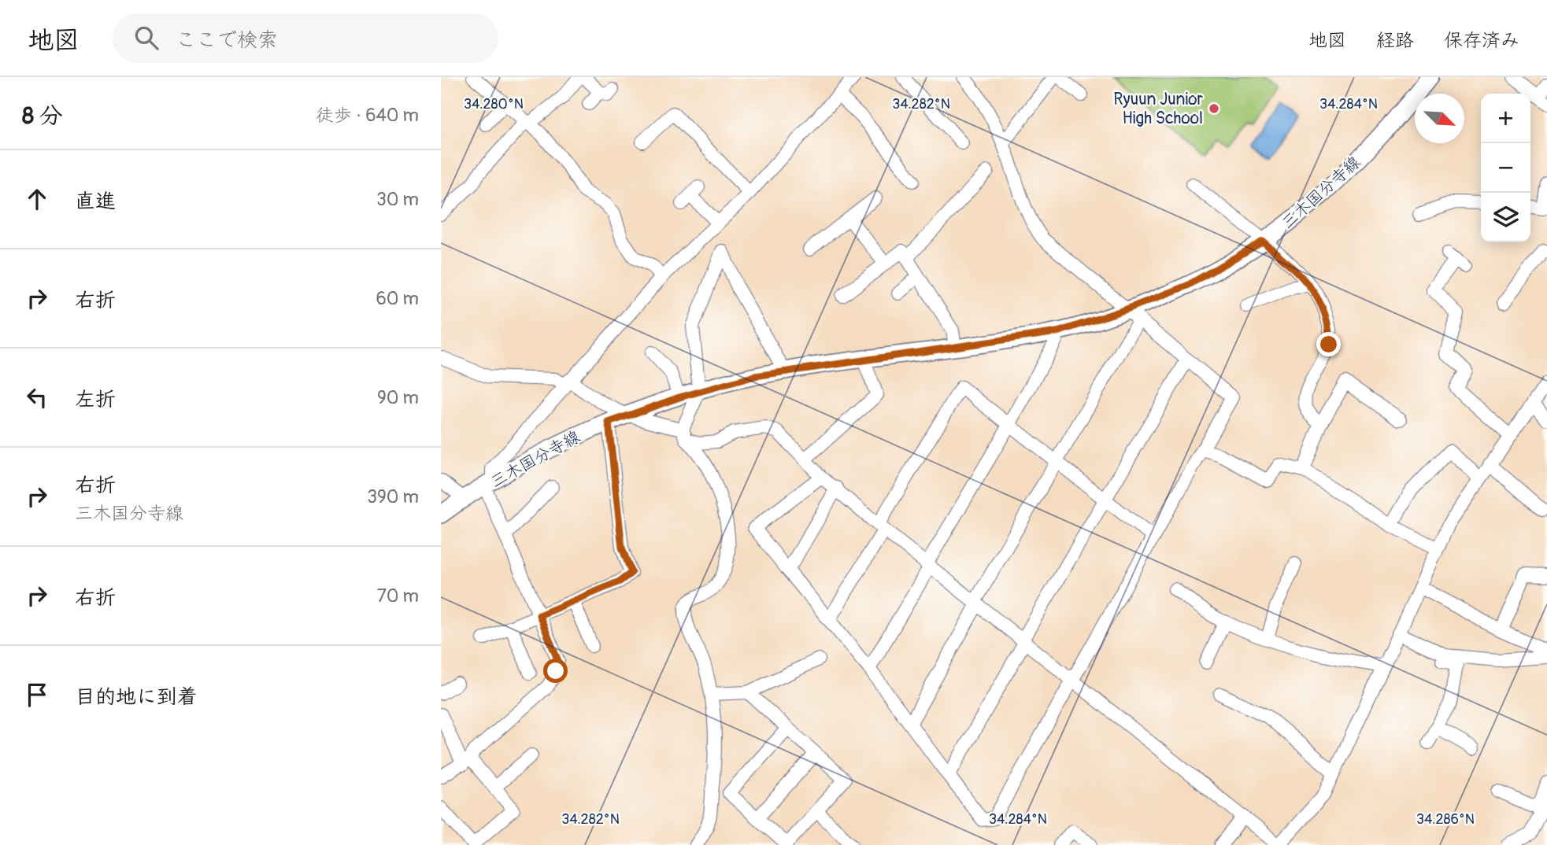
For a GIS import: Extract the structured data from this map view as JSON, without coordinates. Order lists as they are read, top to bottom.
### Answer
{
  "streets": {
    "main road": ["三木国分寺線"]
  },
  "places": ["Ryuun Junior High School"],
  "north": "bottom right",
  "page": {
    "header": "地図",
    "search": "ここで検索",
    "nav": ["地図", "経路", "保存済み"],
    "heading": ["8 分", "徒歩 · 640 m"],
    "map_buttons": ["+", "−"],
    "list": [
      ["直進", "30 m"],
      ["右折", "60 m"],
      ["左折", "90 m"],
      ["右折", "三木国分寺線", "390 m"],
      ["右折", "70 m"],
      "目的地に到着"
    ]
  },
  "coordinates": [
    "34.280°N",
    "34.284°N",
    "34.282°N",
    "34.286°N"
  ]
}
